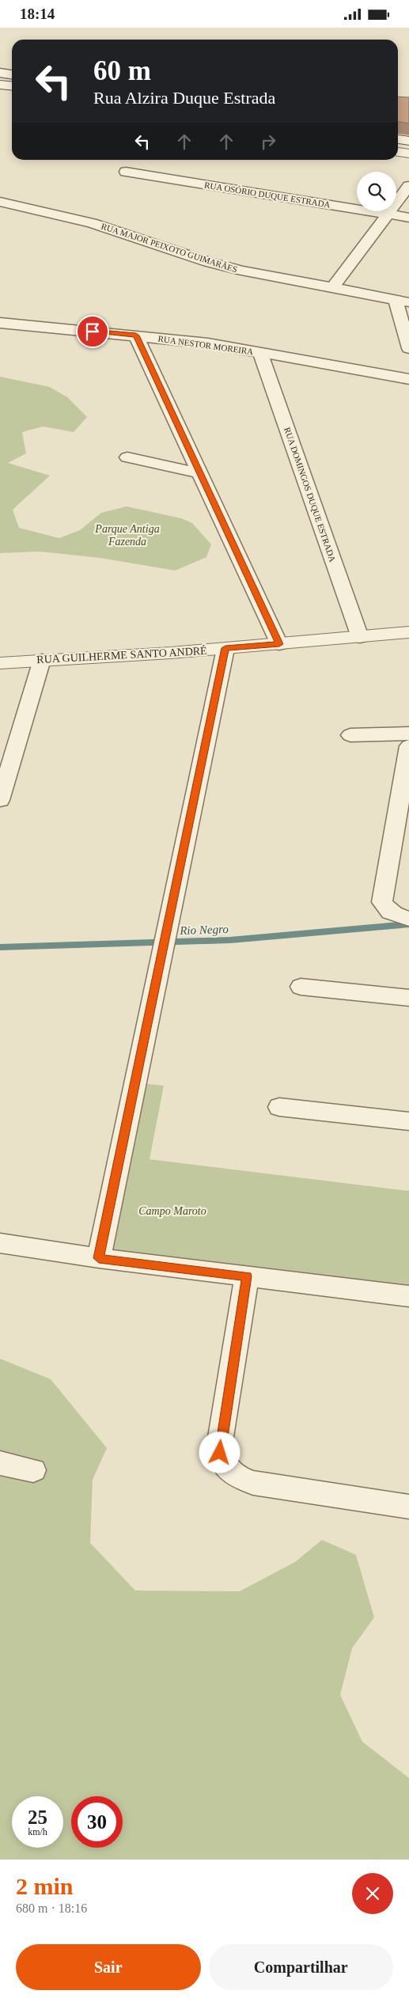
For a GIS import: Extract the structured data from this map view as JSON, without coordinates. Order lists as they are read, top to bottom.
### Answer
{
  "streets": {
    "street": [
      "RUA OSÓRIO DUQUE ESTRADA",
      "RUA MAJOR PEIXOTO GUIMARÃES",
      "RUA NESTOR MOREIRA",
      "RUA DOMINGOS DUQUE ESTRADA",
      "RUA GUILHERME SANTO ANDRÉ"
    ]
  },
  "crossings": [
    ["RUA NESTOR MOREIRA", "RUA DOMINGOS DUQUE ESTRADA"],
    ["RUA DOMINGOS DUQUE ESTRADA", "RUA GUILHERME SANTO ANDRÉ"]
  ],
  "water": ["Rio Negro"],
  "parks": ["Parque Antiga Fazenda", "Campo Maroto"],
  "page": {
    "status": "18:14",
    "turn": ["60 m", "Rua Alzira Duque Estrada"],
    "speed": "25 km/h",
    "limit": "30",
    "heading": ["2 min", "680 m · 18:16"],
    "buttons": ["Sair", "Compartilhar"]
  }
}
